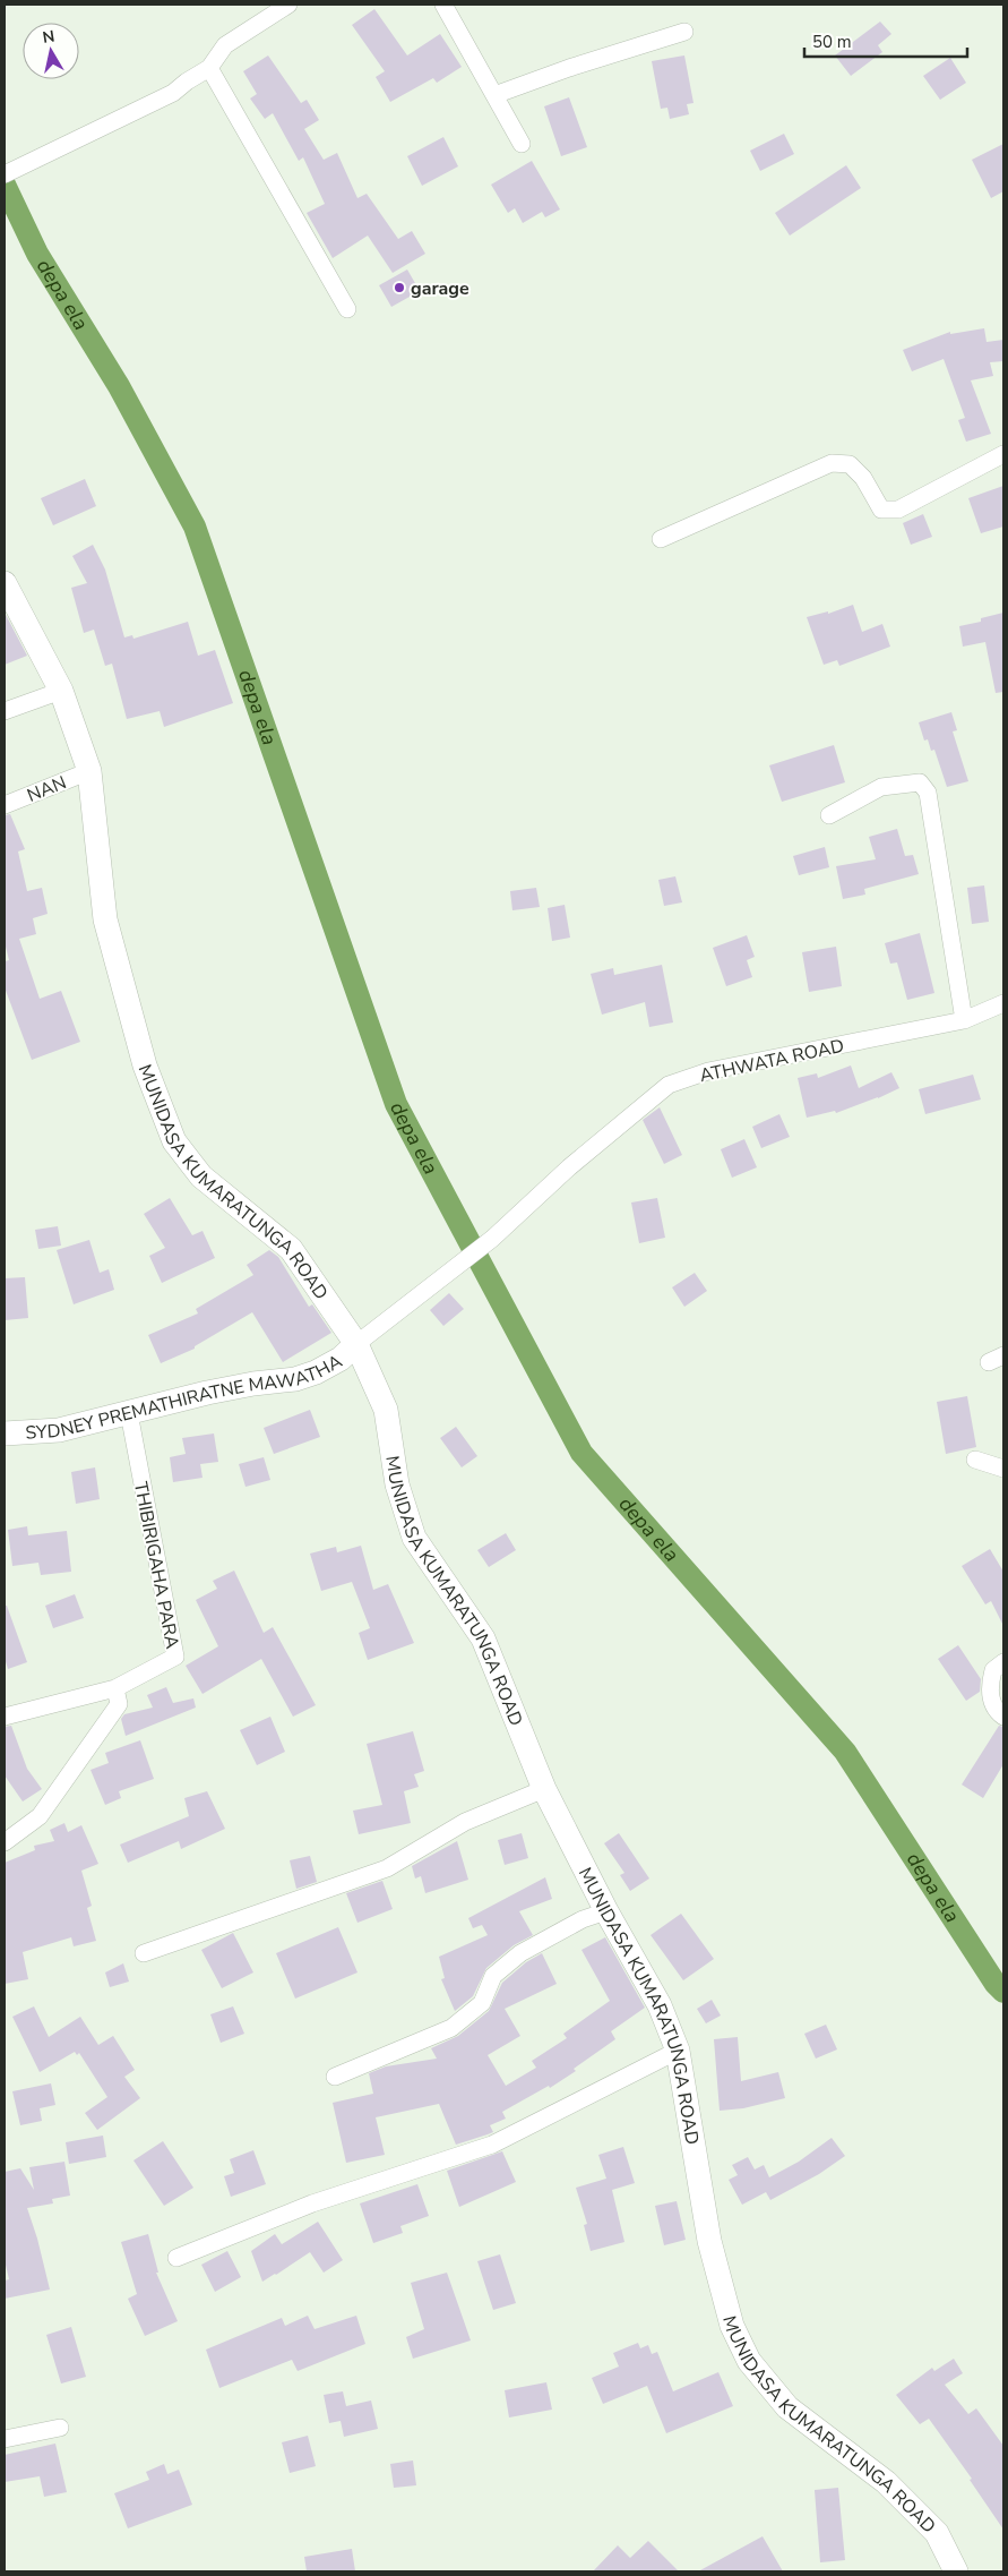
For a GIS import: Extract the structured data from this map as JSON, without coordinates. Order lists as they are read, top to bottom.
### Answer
{
  "streets": {
    "street": [
      "NAN",
      "ATHWATA ROAD",
      "MUNIDASA KUMARATUNGA ROAD",
      "SYDNEY PREMATHIRATNE MAWATHA",
      "THIBIRIGAHA PARA"
    ]
  },
  "crossings": [
    ["NAN", "MUNIDASA KUMARATUNGA ROAD"],
    ["ATHWATA ROAD", "MUNIDASA KUMARATUNGA ROAD"],
    ["ATHWATA ROAD", "SYDNEY PREMATHIRATNE MAWATHA"],
    ["MUNIDASA KUMARATUNGA ROAD", "SYDNEY PREMATHIRATNE MAWATHA"],
    ["SYDNEY PREMATHIRATNE MAWATHA", "THIBIRIGAHA PARA"]
  ],
  "water": ["depa ela"],
  "places": ["garage"],
  "scale_bar": "50 m",
  "north": "top"
}
